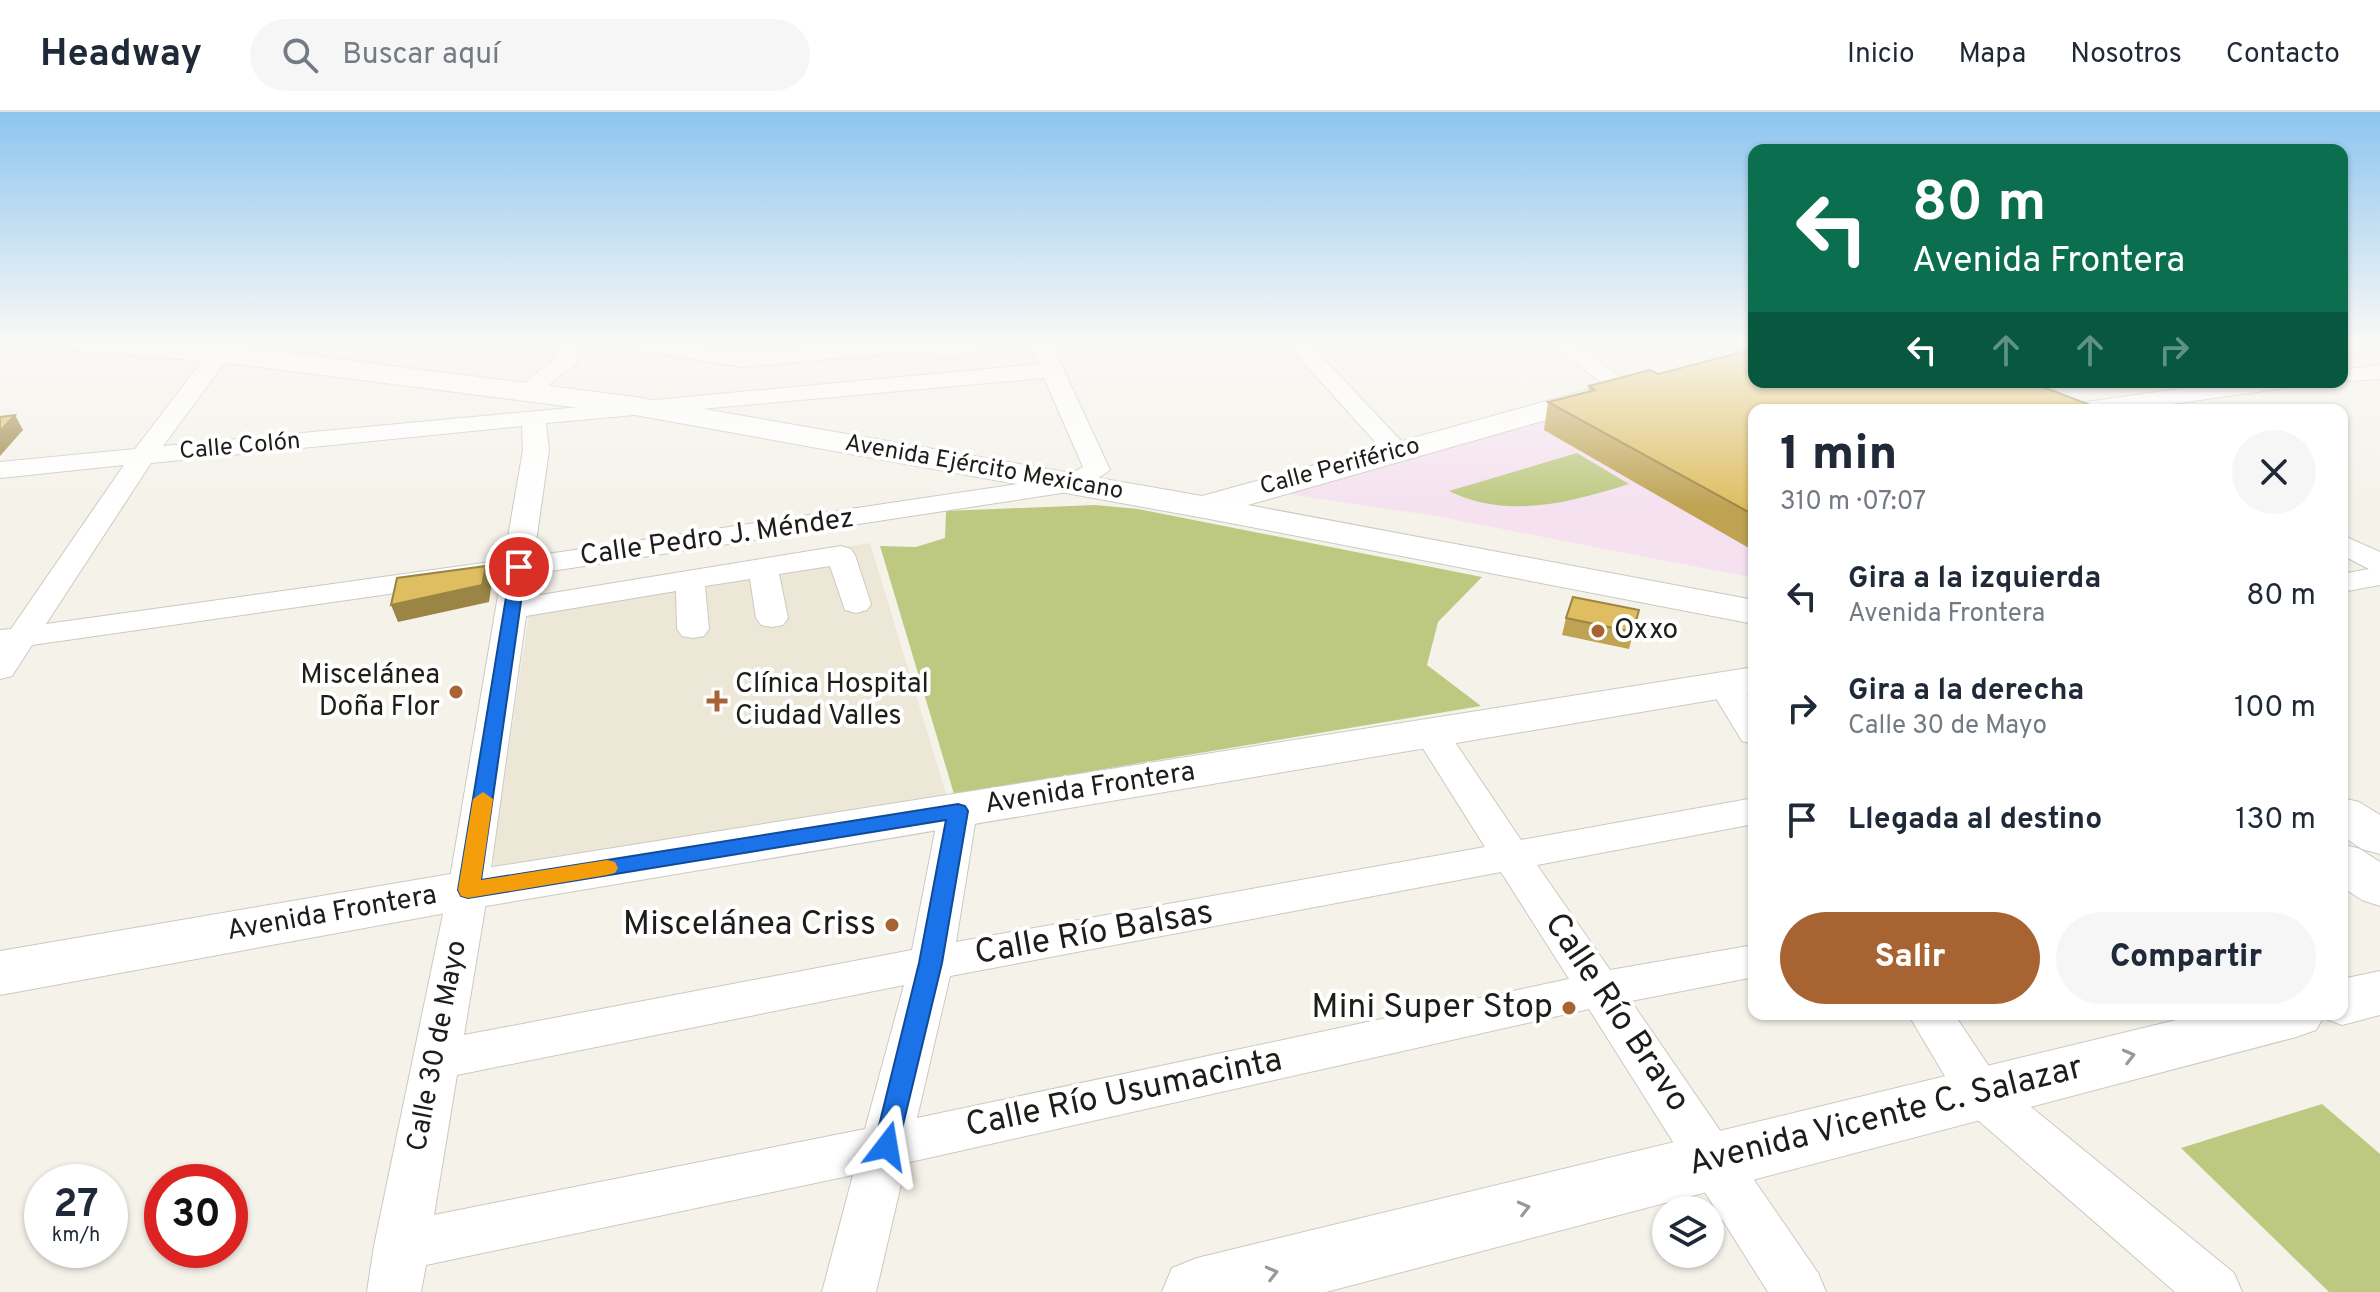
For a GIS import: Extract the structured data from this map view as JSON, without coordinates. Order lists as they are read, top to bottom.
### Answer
{
  "streets": {
    "main road": [
      "Calle Periférico",
      "Avenida Ejército Mexicano",
      "Avenida Frontera",
      "Avenida Vicente C. Salazar"
    ],
    "street": [
      "Calle Colón",
      "Calle Pedro J. Méndez",
      "Calle Río Balsas",
      "Calle Río Bravo",
      "Calle 30 de Mayo",
      "Calle Río Usumacinta"
    ]
  },
  "crossings": [
    ["Calle Periférico", "Avenida Ejército Mexicano"],
    ["Avenida Ejército Mexicano", "Calle Pedro J. Méndez"],
    ["Calle Pedro J. Méndez", "Calle 30 de Mayo"],
    ["Avenida Frontera", "Calle Río Bravo"],
    ["Avenida Frontera", "Calle 30 de Mayo"],
    ["Calle Río Balsas", "Calle Río Bravo"],
    ["Calle Río Balsas", "Calle 30 de Mayo"],
    ["Calle Río Bravo", "Calle Río Usumacinta"],
    ["Calle Río Bravo", "Avenida Vicente C. Salazar"],
    ["Calle 30 de Mayo", "Calle Río Usumacinta"]
  ],
  "one_way": ["Avenida Vicente C. Salazar"],
  "places": {
    "other": [
      "Oxxo",
      "Miscelánea Doña Flor",
      "Miscelánea Criss",
      "Mini Super Stop"
    ],
    "health": ["Clínica Hospital Ciudad Valles"]
  },
  "page": {
    "header": "Headway",
    "search": "Buscar aquí",
    "nav": [
      "Inicio",
      "Mapa",
      "Nosotros",
      "Contacto"
    ],
    "turn": ["80 m", "Avenida Frontera"],
    "heading": ["1 min", "310 m · 07:07"],
    "list": [
      {
        "name": "Gira a la izquierda",
        "note": "Avenida Frontera",
        "value": "80 m"
      },
      {
        "name": "Gira a la derecha",
        "note": "Calle 30 de Mayo",
        "value": "100 m"
      },
      {
        "name": "Llegada al destino",
        "value": "130 m"
      }
    ],
    "buttons": ["Salir", "Compartir"],
    "speed": "27 km/h",
    "limit": "30"
  }
}
